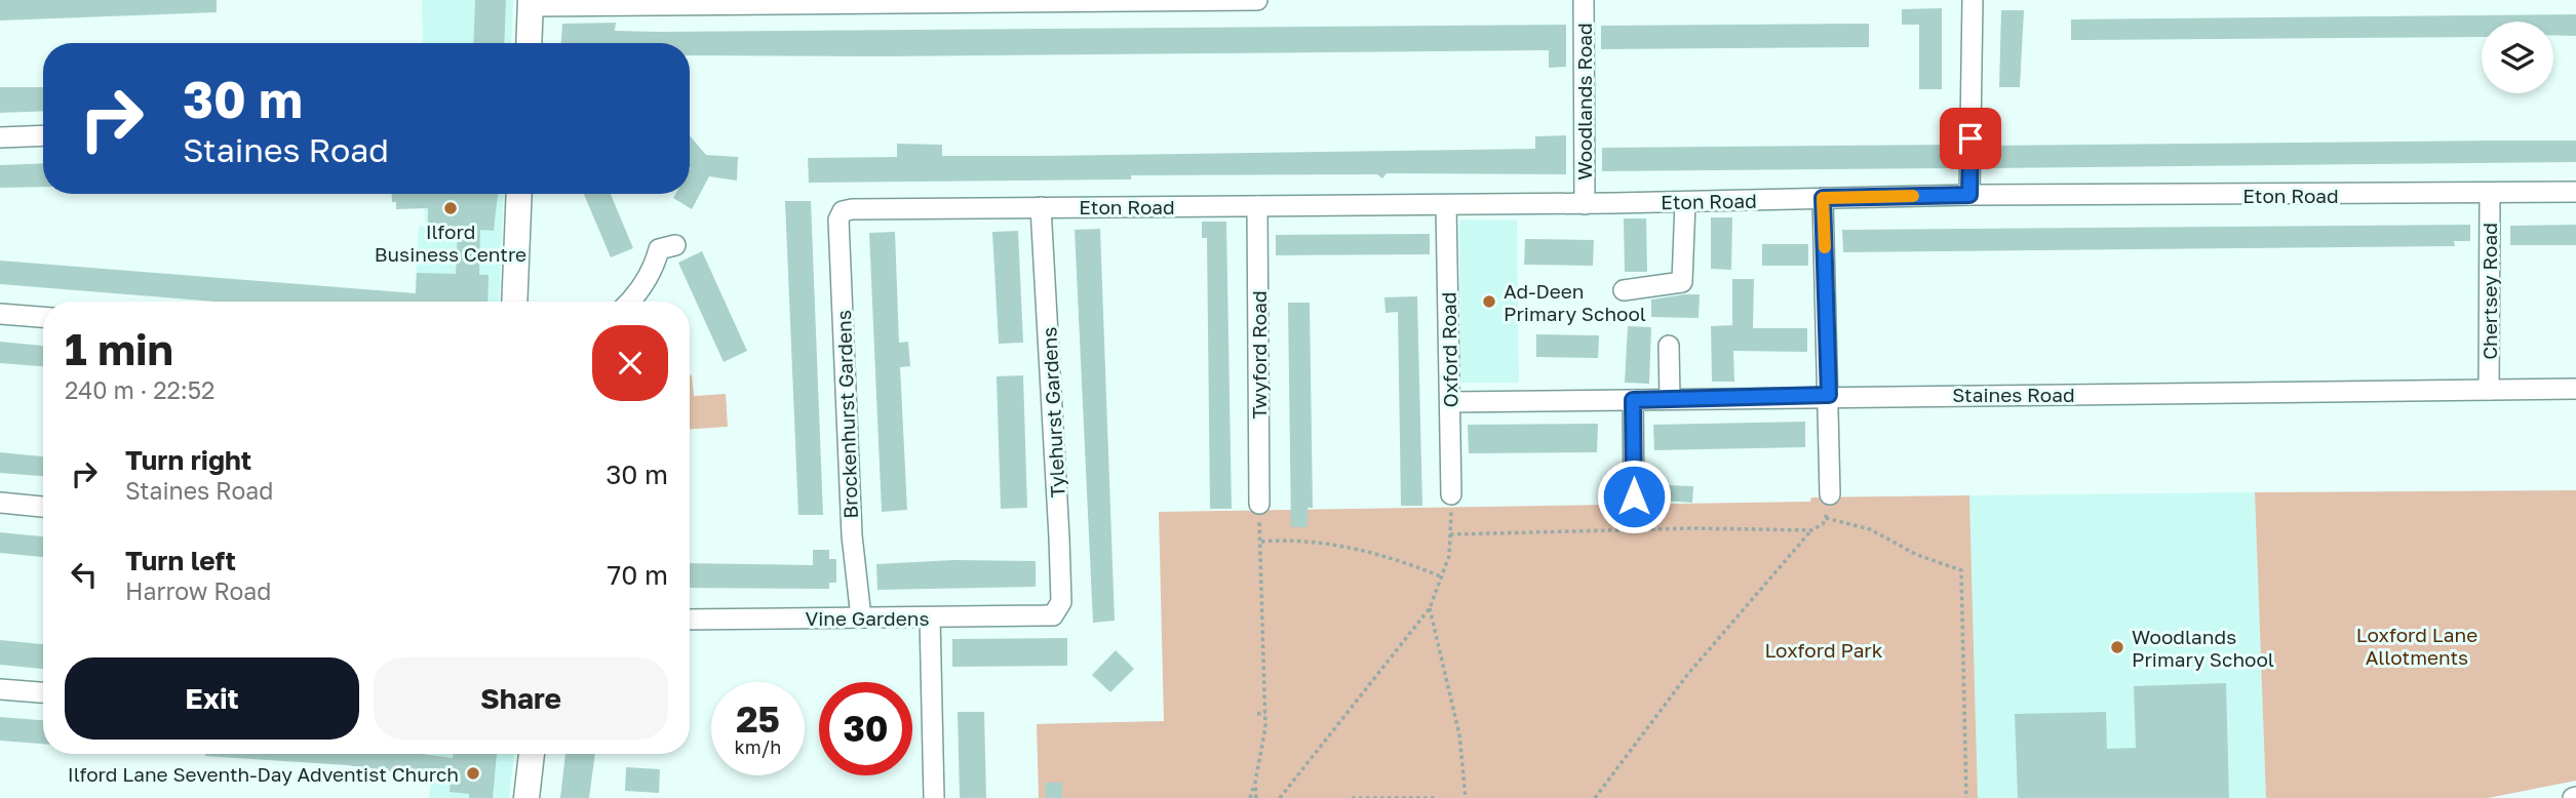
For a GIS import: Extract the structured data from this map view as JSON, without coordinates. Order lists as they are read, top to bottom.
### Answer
{
  "streets": {
    "street": [
      "Woodlands Road",
      "Eton Road",
      "Chertsey Road",
      "Oxford Road",
      "Twyford Road",
      "Staines Road",
      "Tylehurst Gardens",
      "Brockenhurst Gardens",
      "Vine Gardens"
    ]
  },
  "crossings": [
    ["Woodlands Road", "Eton Road"],
    ["Eton Road", "Chertsey Road"],
    ["Eton Road", "Oxford Road"],
    ["Eton Road", "Twyford Road"],
    ["Eton Road", "Tylehurst Gardens"],
    ["Eton Road", "Brockenhurst Gardens"],
    ["Chertsey Road", "Staines Road"],
    ["Oxford Road", "Staines Road"],
    ["Tylehurst Gardens", "Vine Gardens"],
    ["Brockenhurst Gardens", "Vine Gardens"]
  ],
  "parks": ["Loxford Lane Allotments", "Loxford Park"],
  "places": [
    "Ilford Business Centre",
    "Ad-Deen Primary School",
    "Woodlands Primary School",
    "Ilford Lane Seventh-Day Adventist Church"
  ],
  "page": {
    "turn": ["30 m", "Staines Road"],
    "heading": ["1 min", "240 m · 22:52"],
    "list": [
      {
        "name": "Turn right",
        "note": "Staines Road",
        "value": "30 m"
      },
      {
        "name": "Turn left",
        "note": "Harrow Road",
        "value": "70 m"
      }
    ],
    "buttons": ["Exit", "Share"],
    "speed": "25 km/h",
    "limit": "30"
  }
}
